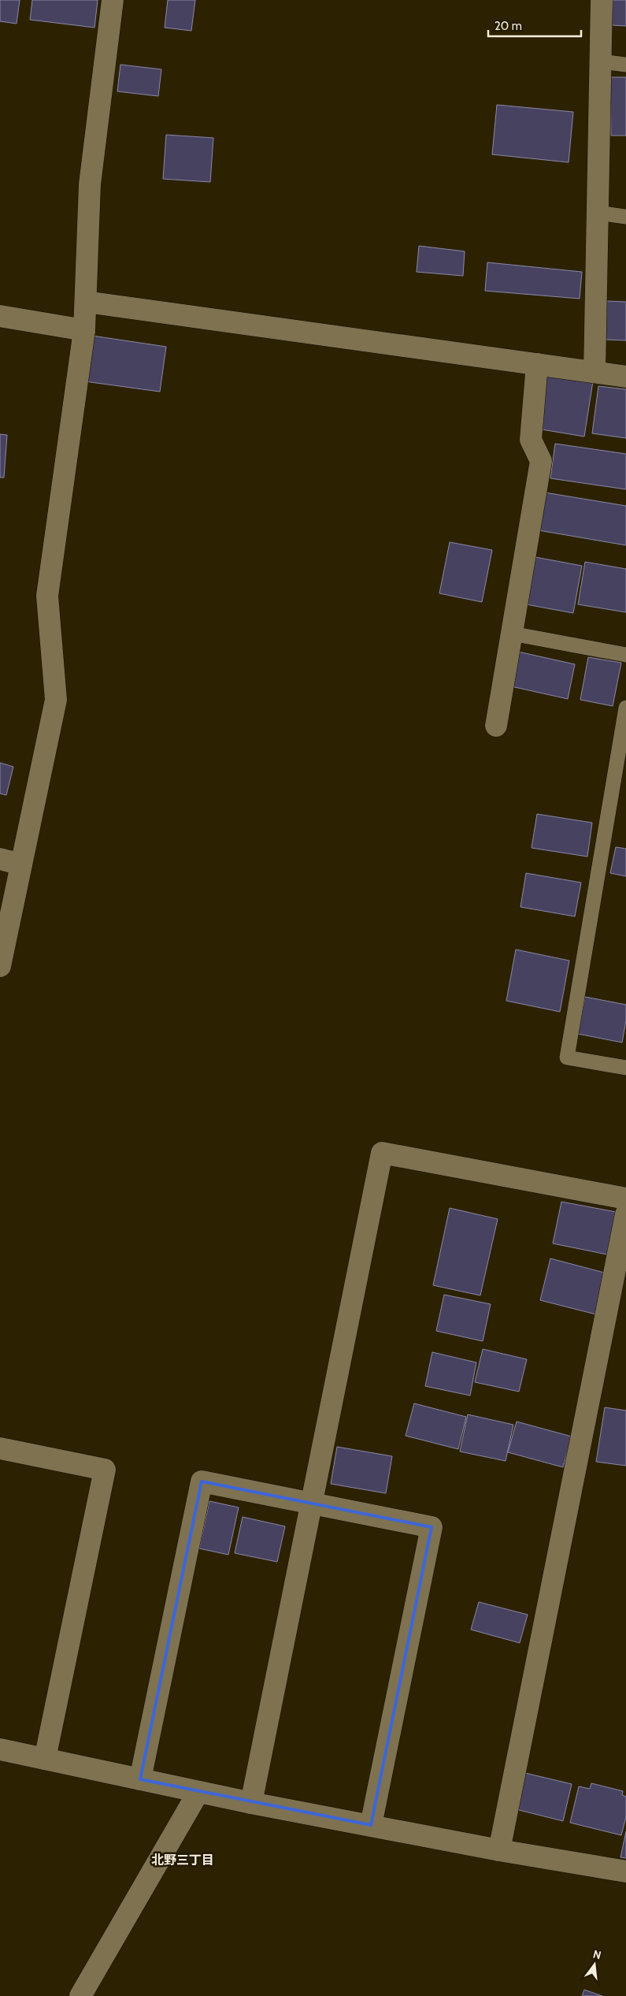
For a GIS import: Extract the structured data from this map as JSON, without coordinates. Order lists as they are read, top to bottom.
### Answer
{
  "districts": ["北野三丁目"],
  "scale_bar": "20 m",
  "north": "top"
}
